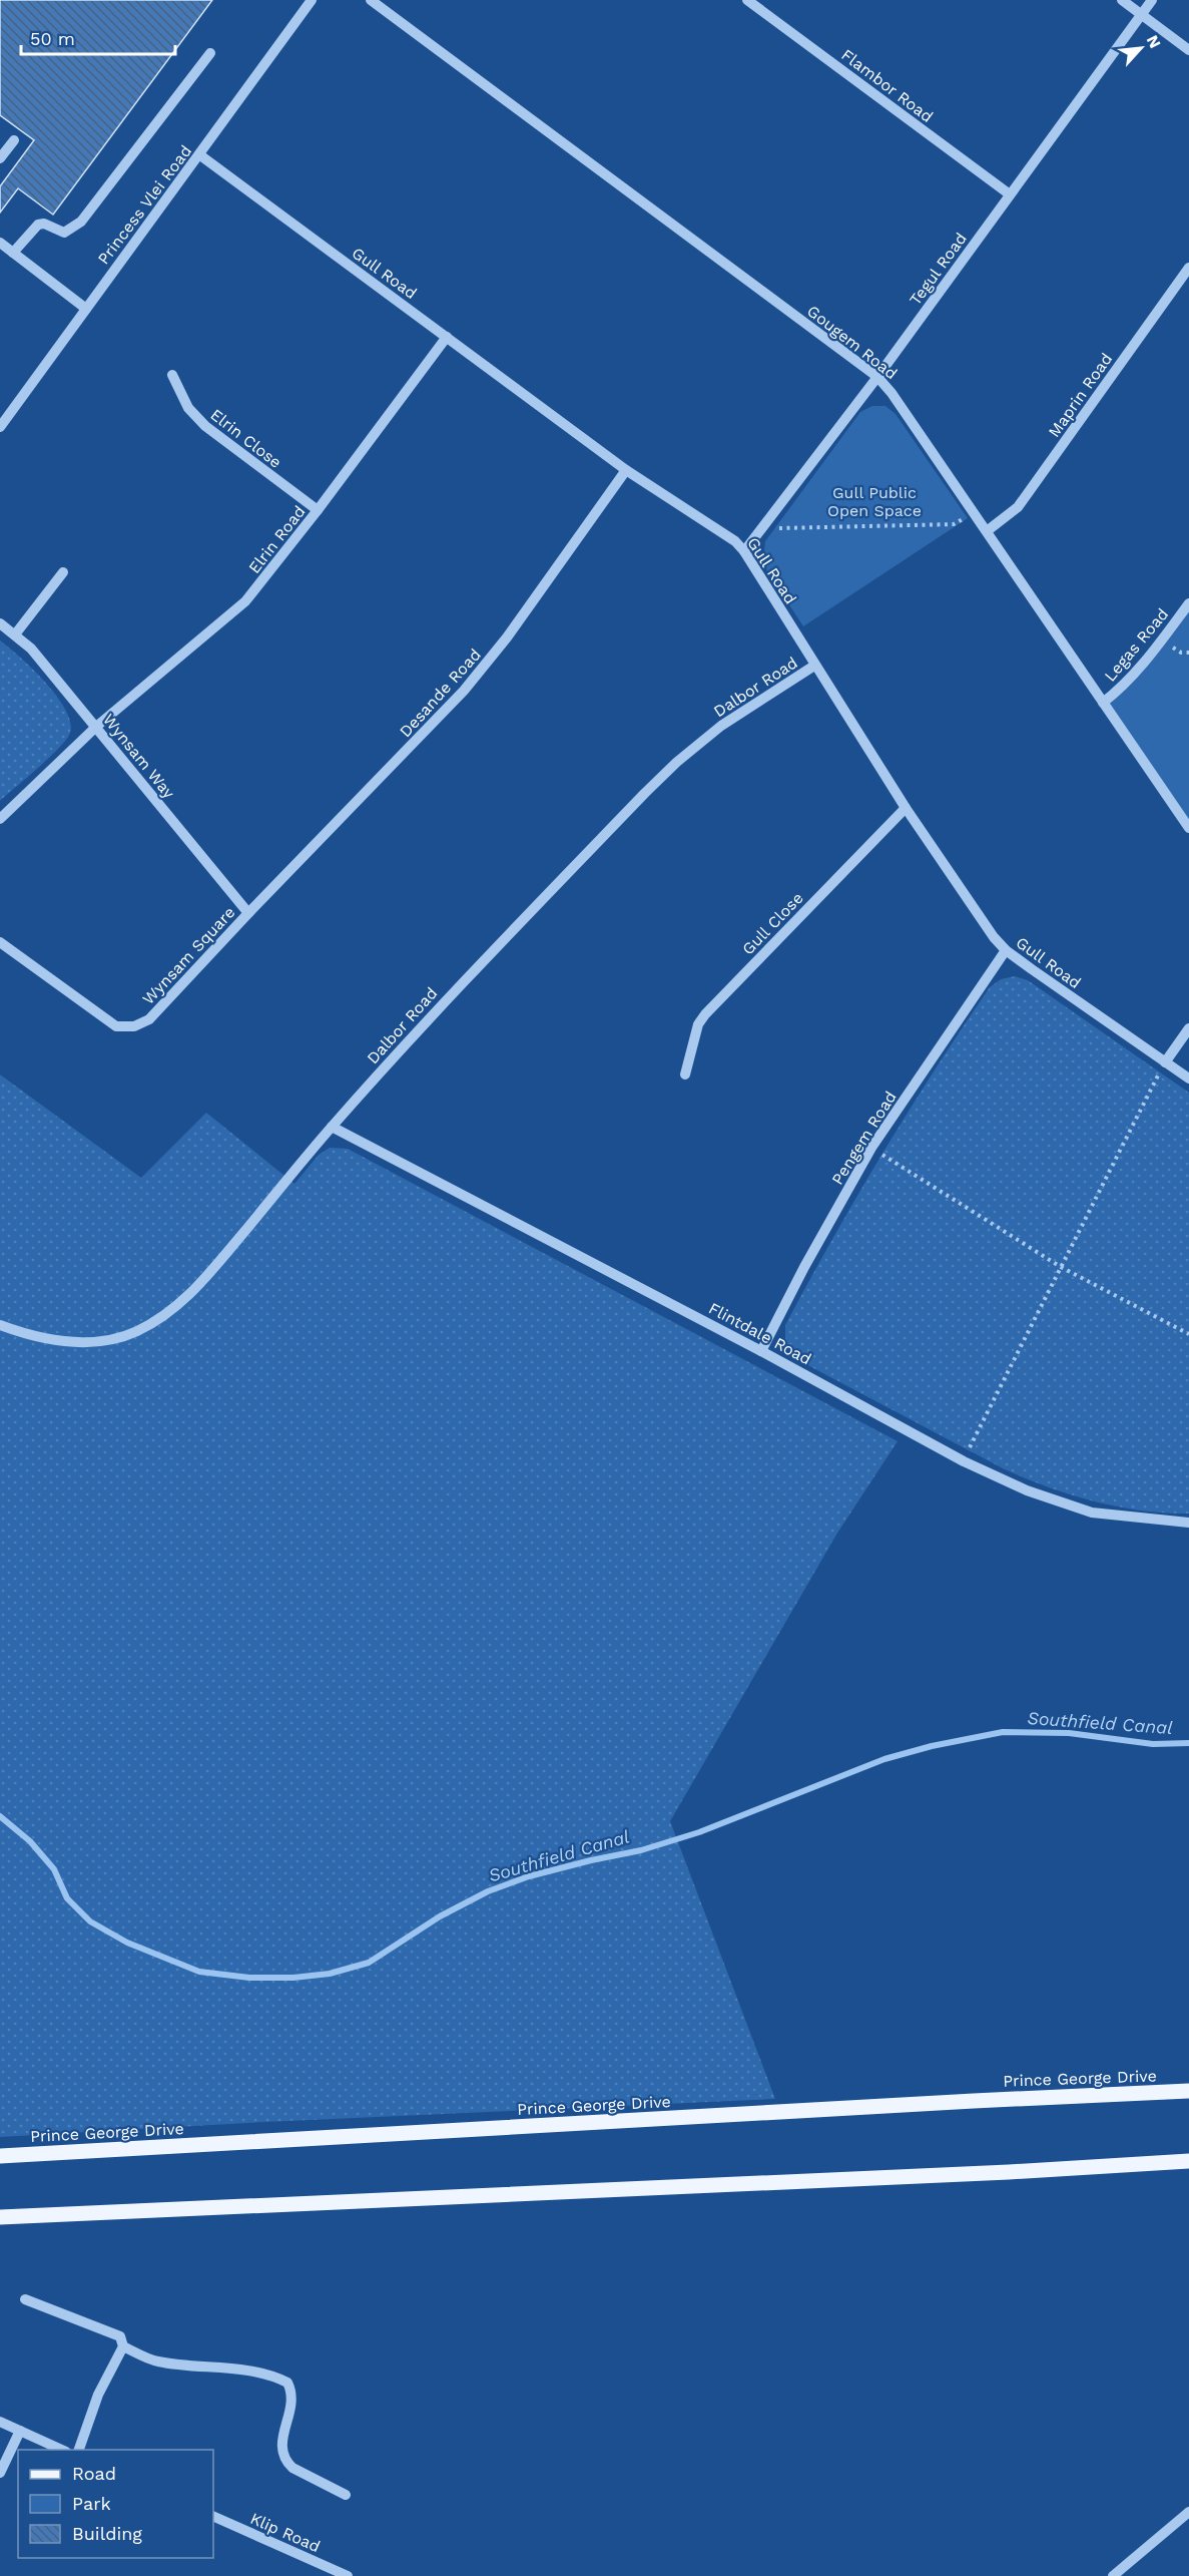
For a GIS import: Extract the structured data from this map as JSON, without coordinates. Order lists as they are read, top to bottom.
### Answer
{
  "streets": {
    "main road": ["Prince George Drive"],
    "street": [
      "Flambor Road",
      "Princess Vlei Road",
      "Tegul Road",
      "Gull Road",
      "Gougem Road",
      "Maprin Road",
      "Elrin Close",
      "Elrin Road",
      "Legas Road",
      "Dalbor Road",
      "Desande Road",
      "Wynsam Way",
      "Gull Close",
      "Wynsam Square",
      "Pengem Road",
      "Flintdale Road",
      "Klip Road"
    ]
  },
  "crossings": [
    ["Flambor Road", "Tegul Road"],
    ["Princess Vlei Road", "Gull Road"],
    ["Tegul Road", "Gull Road"],
    ["Tegul Road", "Gougem Road"],
    ["Gull Road", "Elrin Road"],
    ["Gull Road", "Dalbor Road"],
    ["Gull Road", "Desande Road"],
    ["Gull Road", "Gull Close"],
    ["Gull Road", "Pengem Road"],
    ["Gougem Road", "Maprin Road"],
    ["Gougem Road", "Legas Road"],
    ["Elrin Close", "Elrin Road"],
    ["Elrin Road", "Wynsam Way"],
    ["Dalbor Road", "Flintdale Road"],
    ["Desande Road", "Wynsam Way"],
    ["Desande Road", "Wynsam Square"],
    ["Wynsam Way", "Wynsam Square"],
    ["Pengem Road", "Flintdale Road"]
  ],
  "water": ["Southfield Canal"],
  "parks": ["Gull Public Open Space"],
  "legend": ["Road", "Park", "Building"],
  "scale_bar": "50 m",
  "north": "top right"
}
